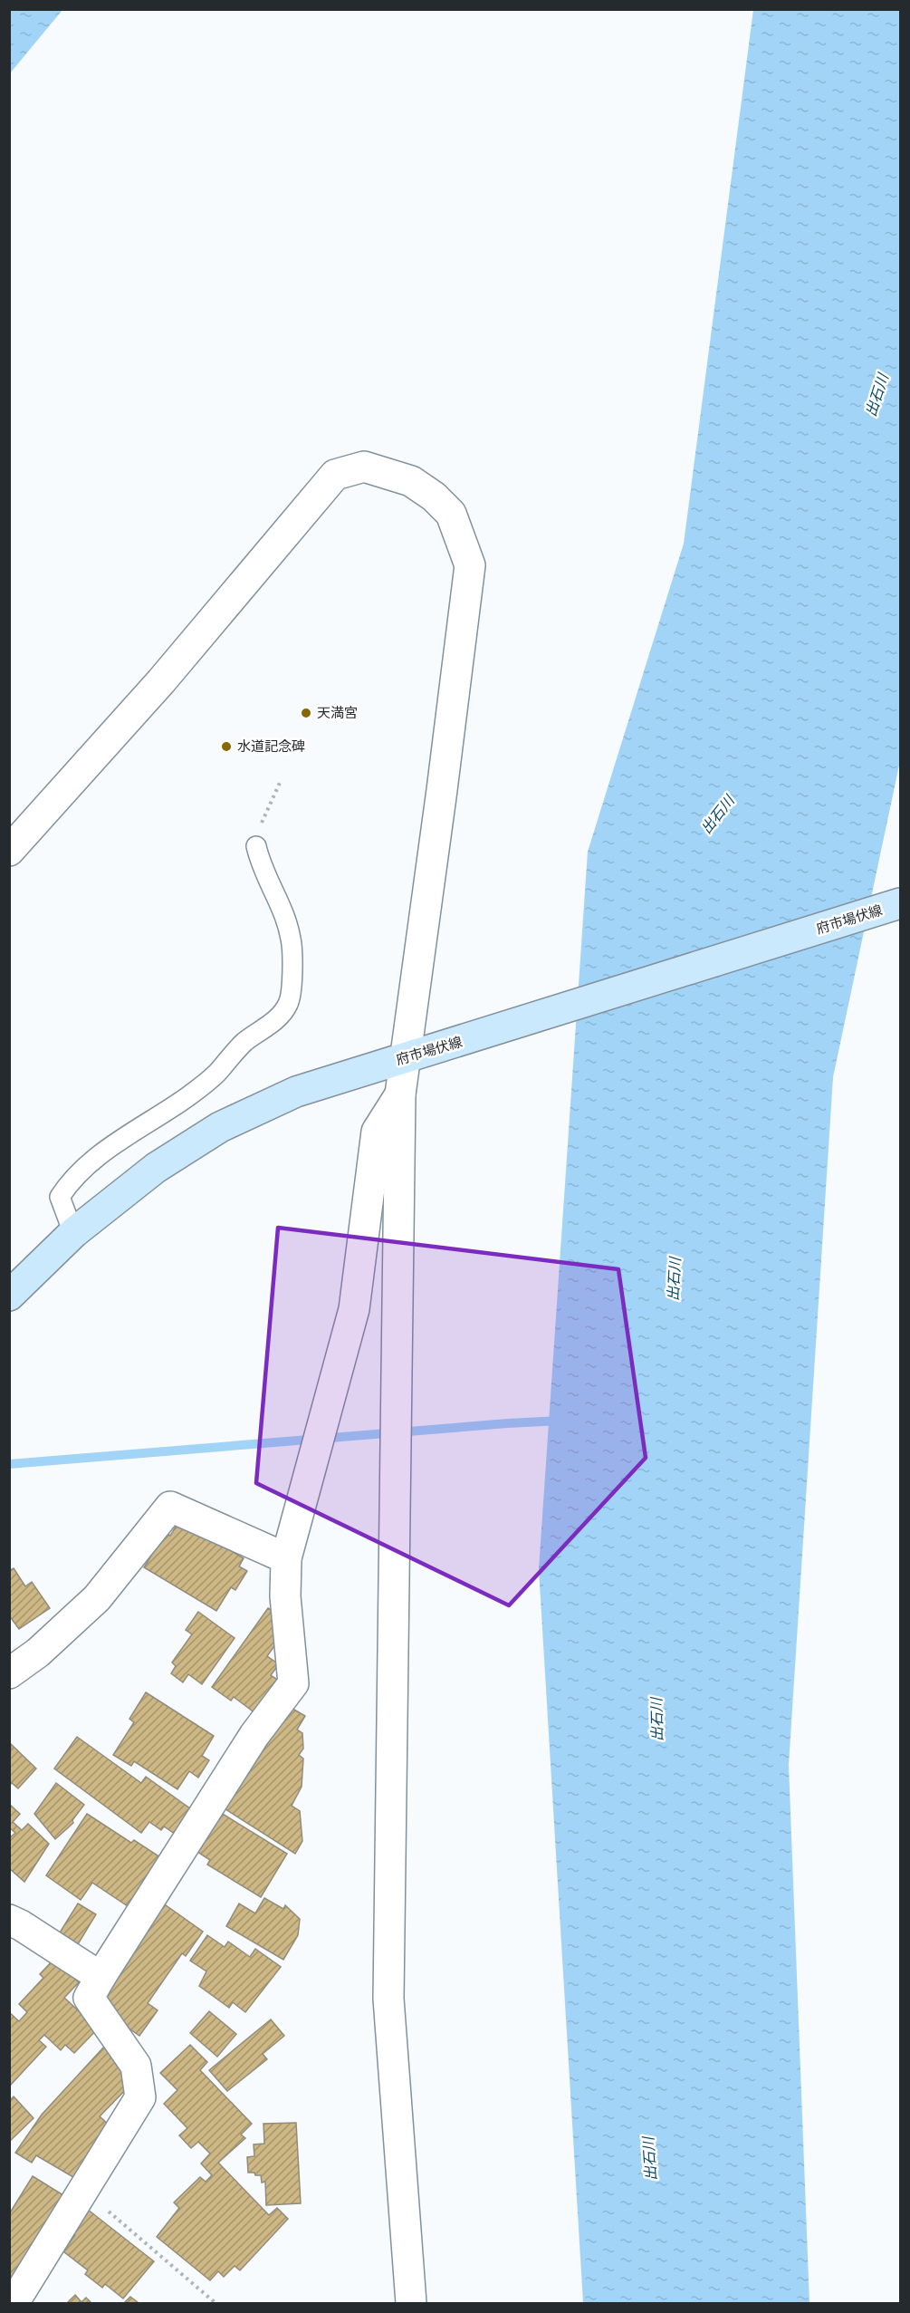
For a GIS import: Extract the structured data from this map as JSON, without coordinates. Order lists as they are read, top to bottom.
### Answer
{
  "streets": {
    "main road": ["府市場伏線"]
  },
  "water": ["出石川"],
  "places": ["天満宮", "水道記念碑"]
}
